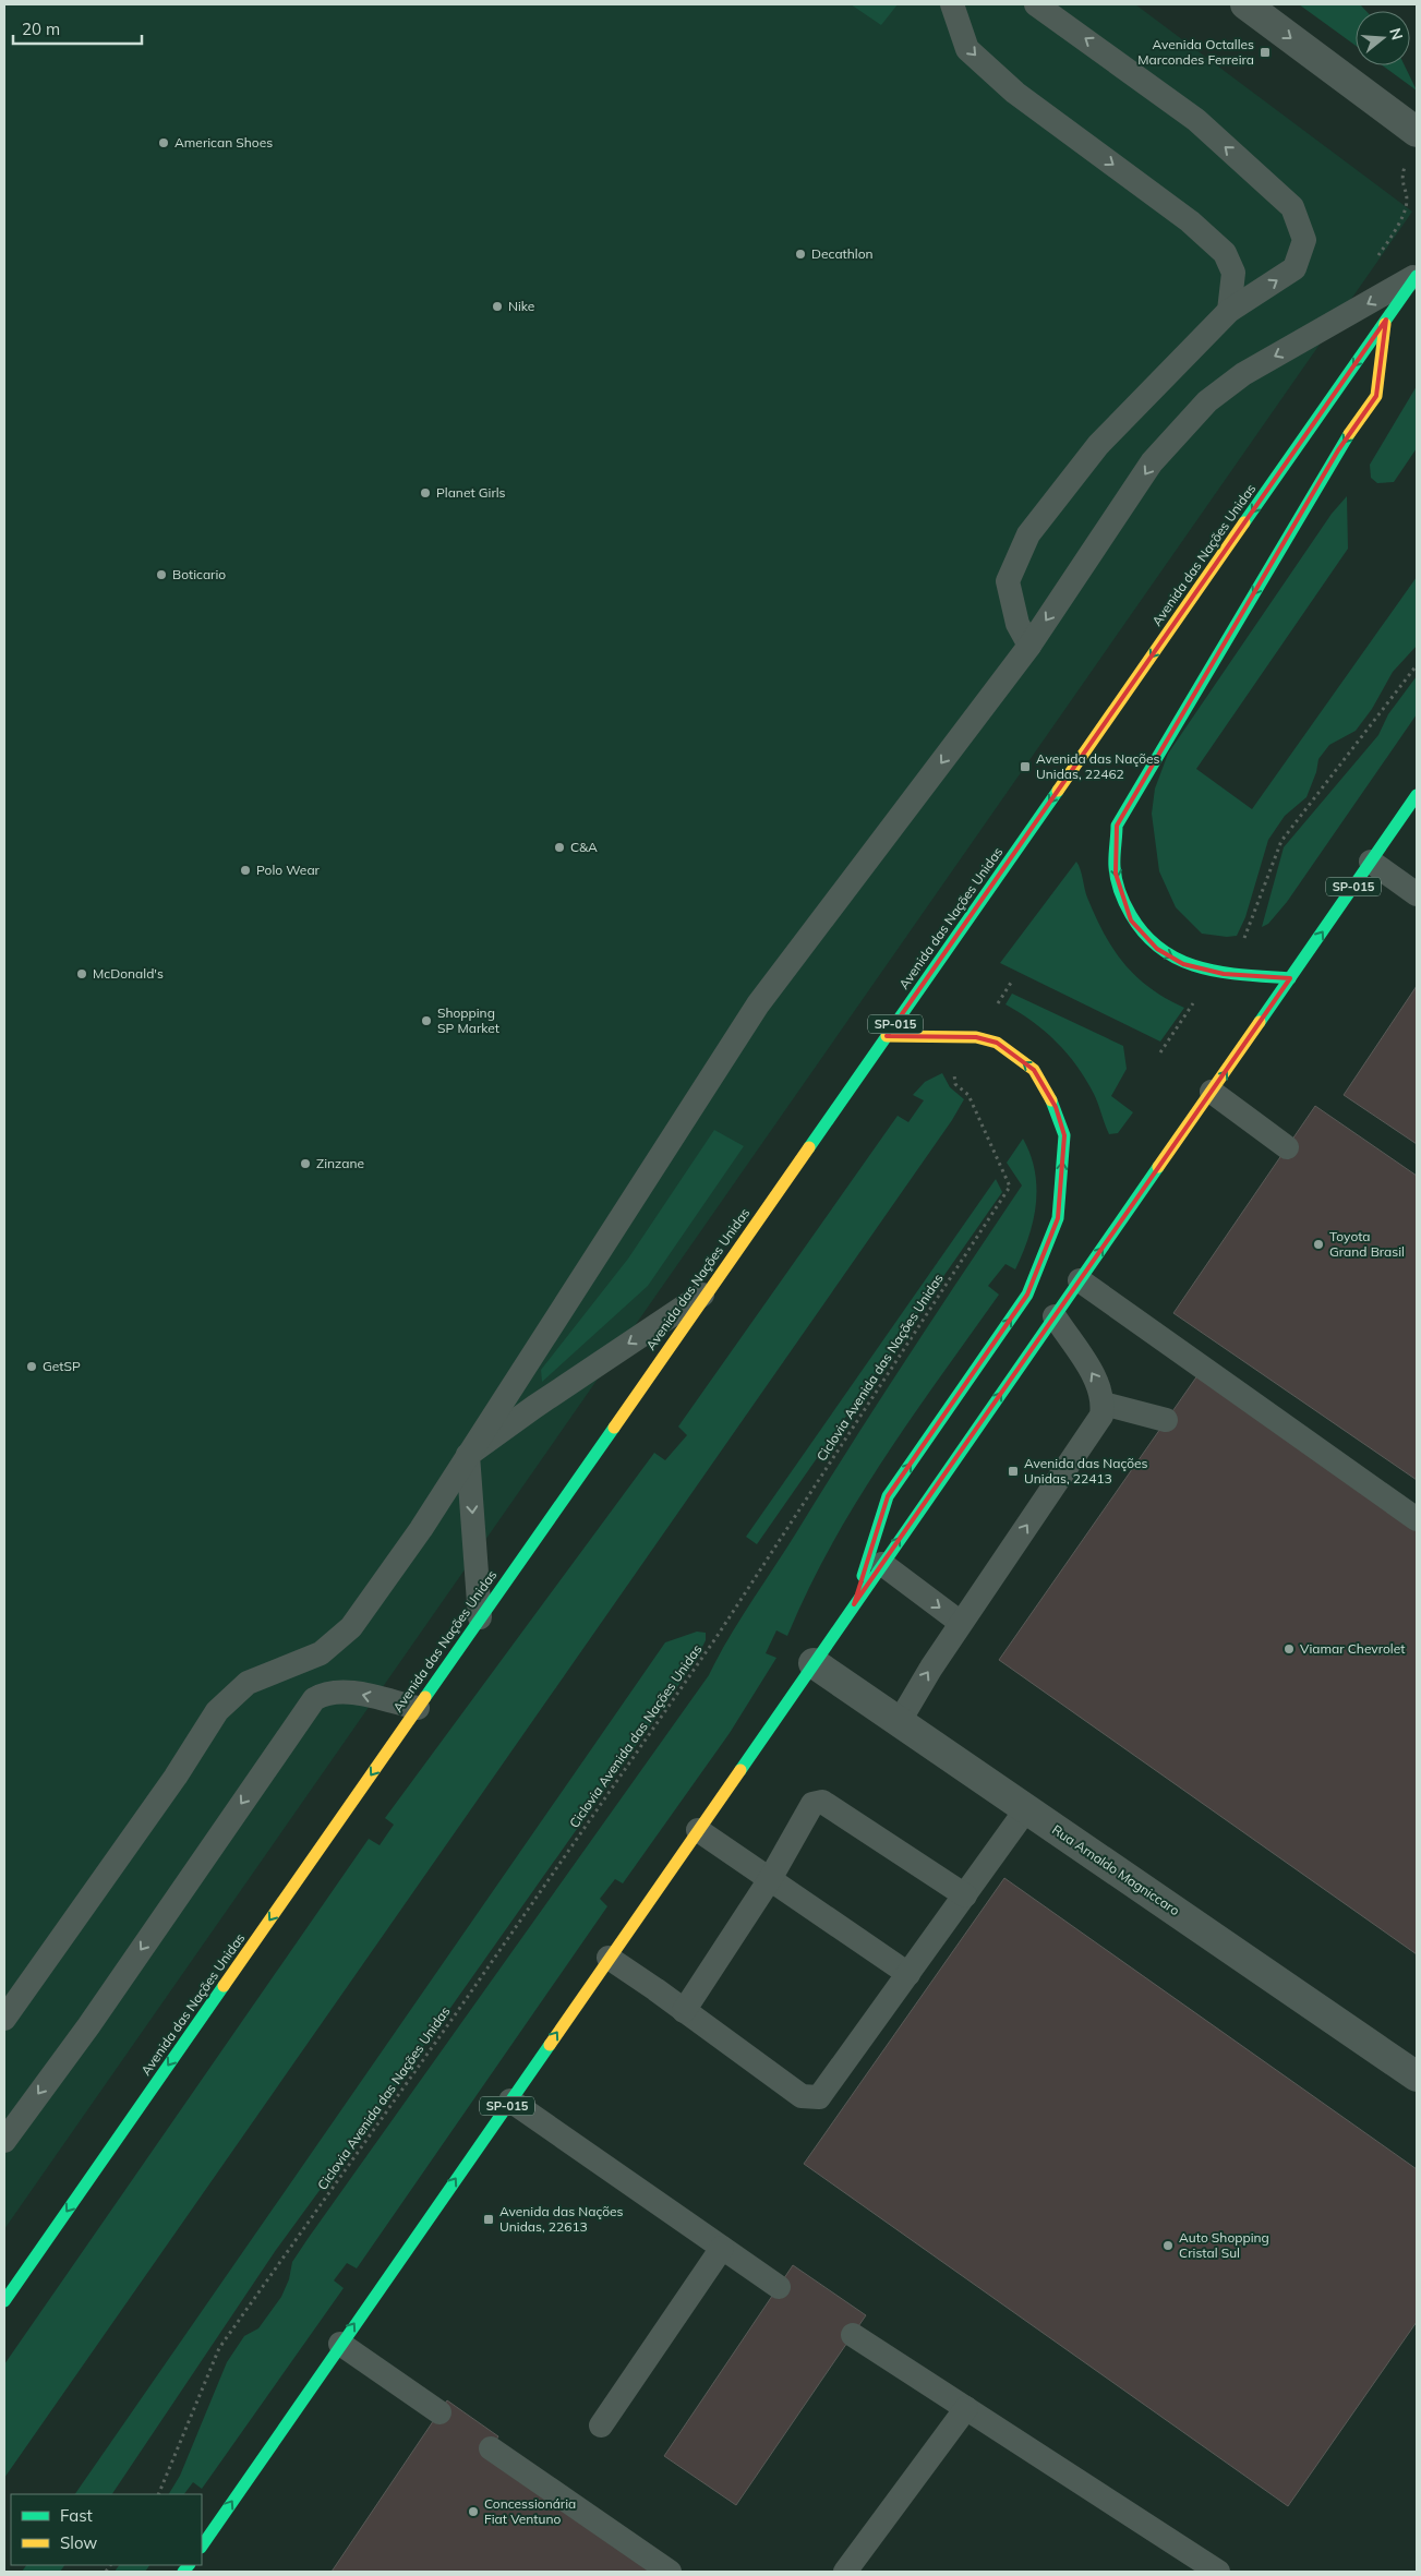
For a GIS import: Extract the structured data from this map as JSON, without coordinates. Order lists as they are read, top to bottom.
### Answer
{
  "streets": {
    "highway": ["Avenida das Nações Unidas", "SP-015"],
    "street": ["Rua Arnaldo Magniccaro"],
    "path": ["Ciclovia Avenida das Nações Unidas"]
  },
  "crossings": [
    ["SP-015", "Rua Arnaldo Magniccaro"]
  ],
  "one_way": ["Avenida das Nações Unidas"],
  "places": {
    "transit": [
      "Avenida Octalles Marcondes Ferreira",
      "Avenida das Nações Unidas, 22462",
      "Avenida das Nações Unidas, 22413",
      "Avenida das Nações Unidas, 22613"
    ],
    "other": [
      "American Shoes",
      "Decathlon",
      "Nike",
      "Planet Girls",
      "Boticario",
      "C&A",
      "Polo Wear",
      "McDonald's",
      "Shopping SP Market",
      "Zinzane",
      "Toyota Grand Brasil",
      "GetSP",
      "Viamar Chevrolet",
      "Auto Shopping Cristal Sul",
      "Concessionária Fiat Ventuno"
    ]
  },
  "legend": ["Fast", "Slow"],
  "scale_bar": "20 m",
  "north": "right"
}
